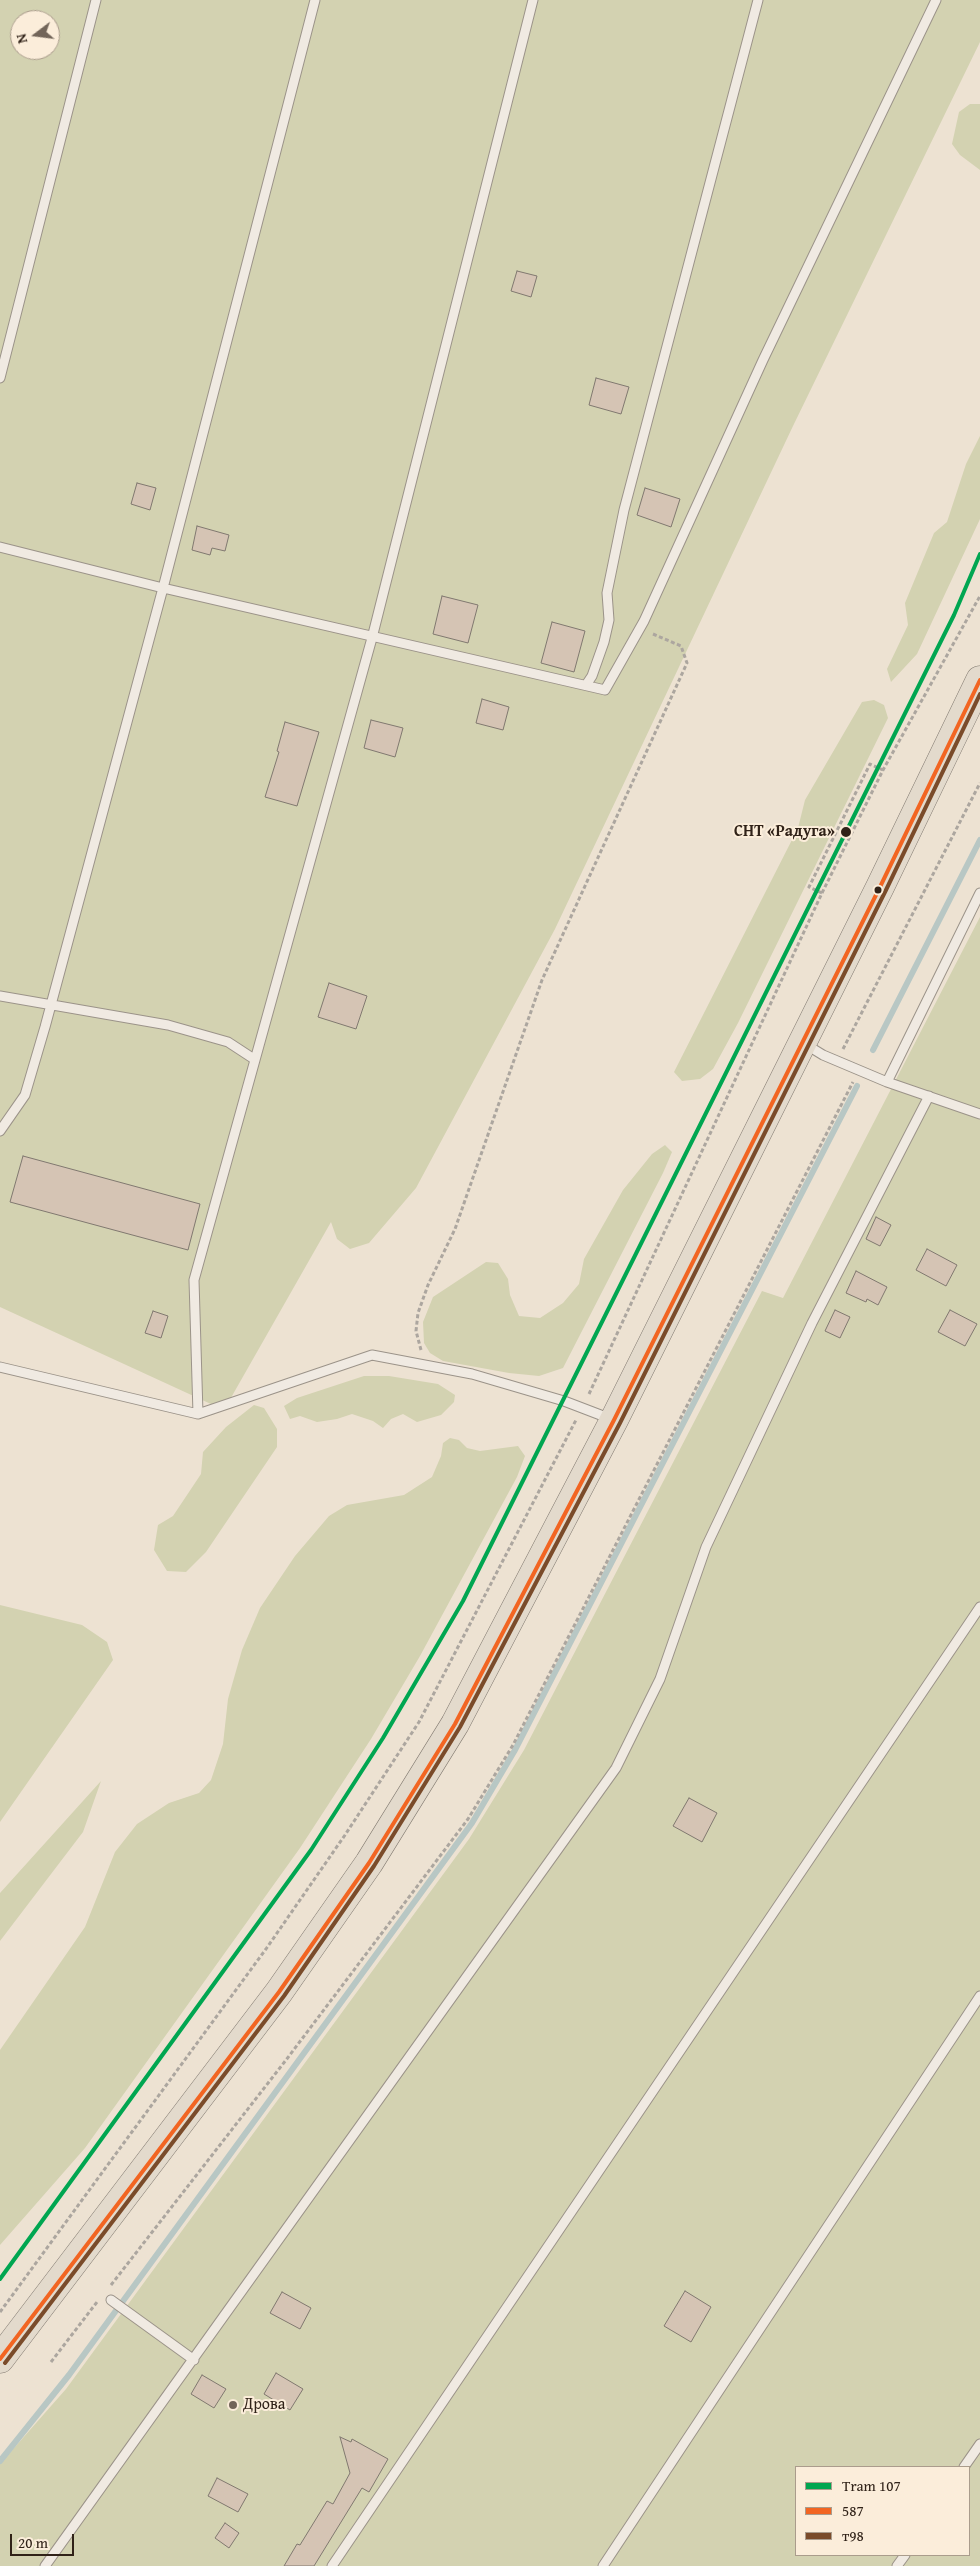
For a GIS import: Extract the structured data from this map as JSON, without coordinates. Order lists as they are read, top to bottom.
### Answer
{
  "places": ["СНТ «Радуга»", "Дрова"],
  "lines": ["tram line 107", "transit line 587", "transit line т98"],
  "legend": ["Tram 107", "587", "т98"],
  "scale_bar": "20 m",
  "north": "left"
}
